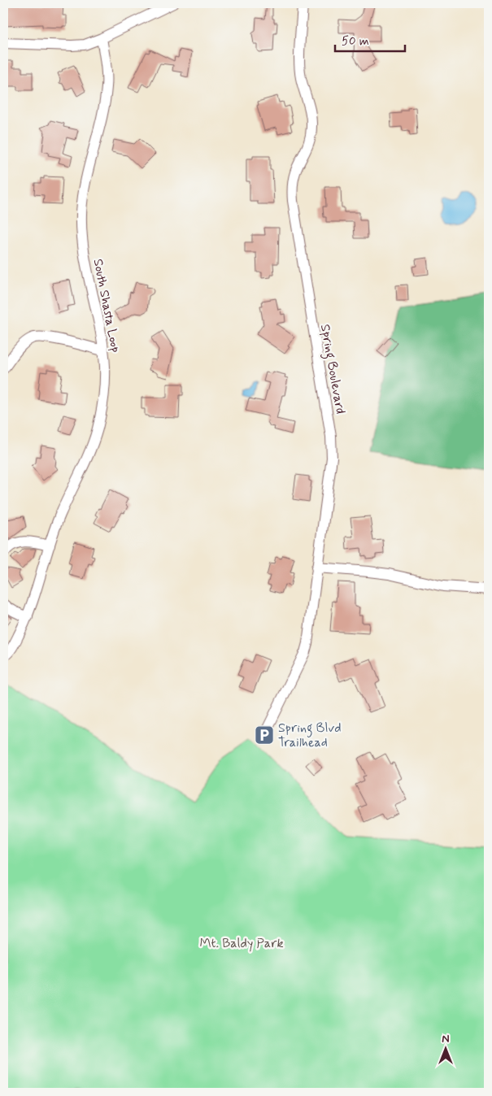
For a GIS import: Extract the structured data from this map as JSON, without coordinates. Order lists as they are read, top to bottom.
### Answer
{
  "streets": {
    "street": ["South Shasta Loop", "Spring Boulevard"]
  },
  "parks": ["Mt. Baldy Park"],
  "places": {
    "parking": ["Spring Blvd Trailhead"]
  },
  "scale_bar": "50 m",
  "north": "top"
}
